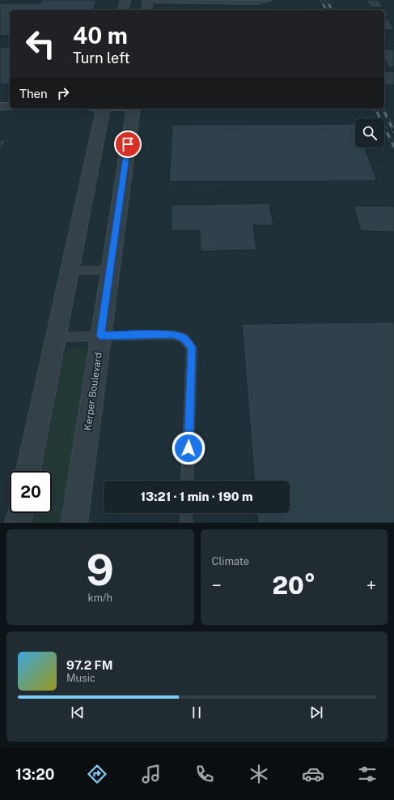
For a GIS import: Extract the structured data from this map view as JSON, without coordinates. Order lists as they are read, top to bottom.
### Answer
{
  "streets": {
    "street": ["Kerper Boulevard"]
  },
  "page": {
    "turn": ["40 m", "Turn left"],
    "then": "Then",
    "limit": "20",
    "trip": "13:21 · 1 min · 190 m",
    "tile": [
      ["9", "km/h"],
      "Climate"
    ],
    "heat": ["−", "20°", "+"],
    "song": ["97.2 FM", "Music"],
    "tabs": "13:20"
  }
}
